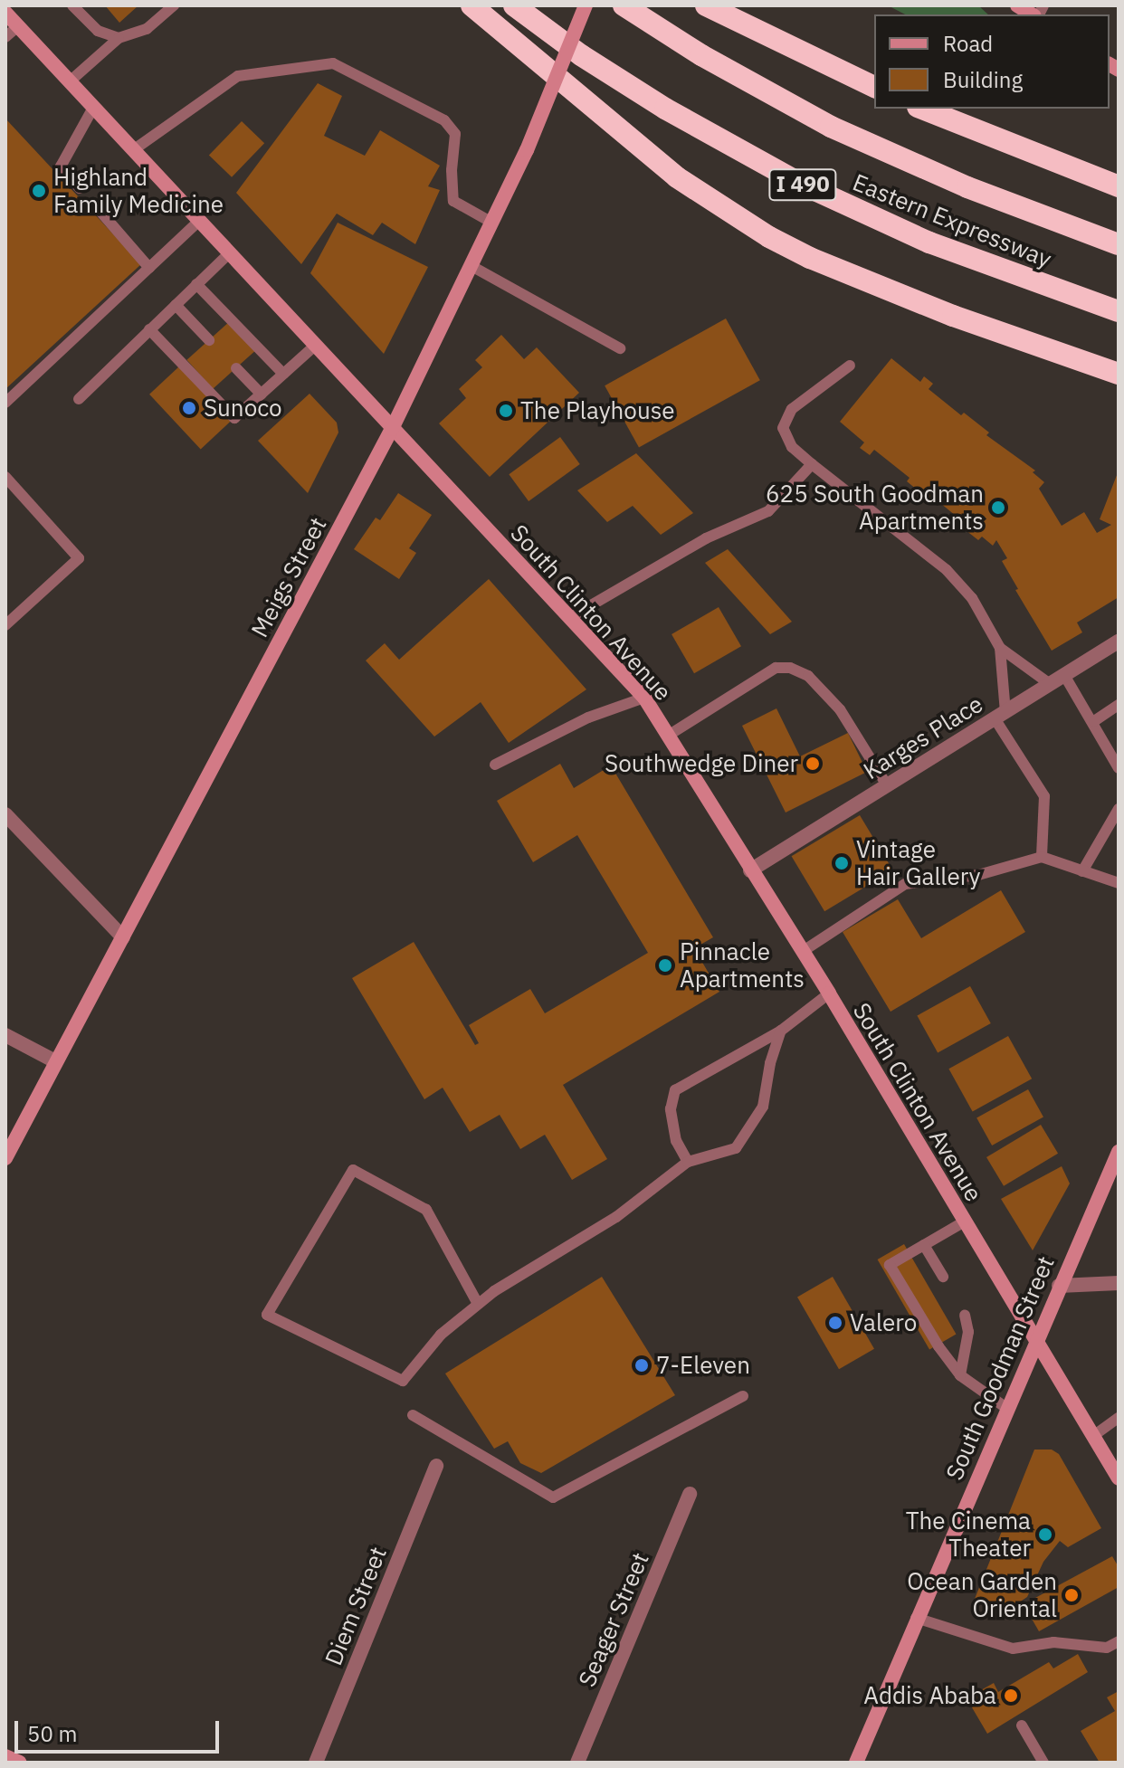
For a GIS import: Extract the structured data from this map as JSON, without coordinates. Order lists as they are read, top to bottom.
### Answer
{
  "streets": {
    "highway": ["I 490", "Eastern Expressway"],
    "street": [
      "Meigs Street",
      "South Clinton Avenue",
      "Karges Place",
      "South Goodman Street",
      "Diem Street",
      "Seager Street"
    ]
  },
  "crossings": [
    ["Meigs Street", "South Clinton Avenue"],
    ["South Clinton Avenue", "Karges Place"],
    ["South Clinton Avenue", "South Goodman Street"]
  ],
  "places": [
    "Highland Family Medicine",
    "Sunoco",
    "The Playhouse",
    "625 South Goodman Apartments",
    "Southwedge Diner",
    "Vintage Hair Gallery",
    "Pinnacle Apartments",
    "Valero",
    "7-Eleven",
    "The Cinema Theater",
    "Ocean Garden Oriental",
    "Addis Ababa"
  ],
  "legend": ["Road", "Building"],
  "scale_bar": "50 m"
}
